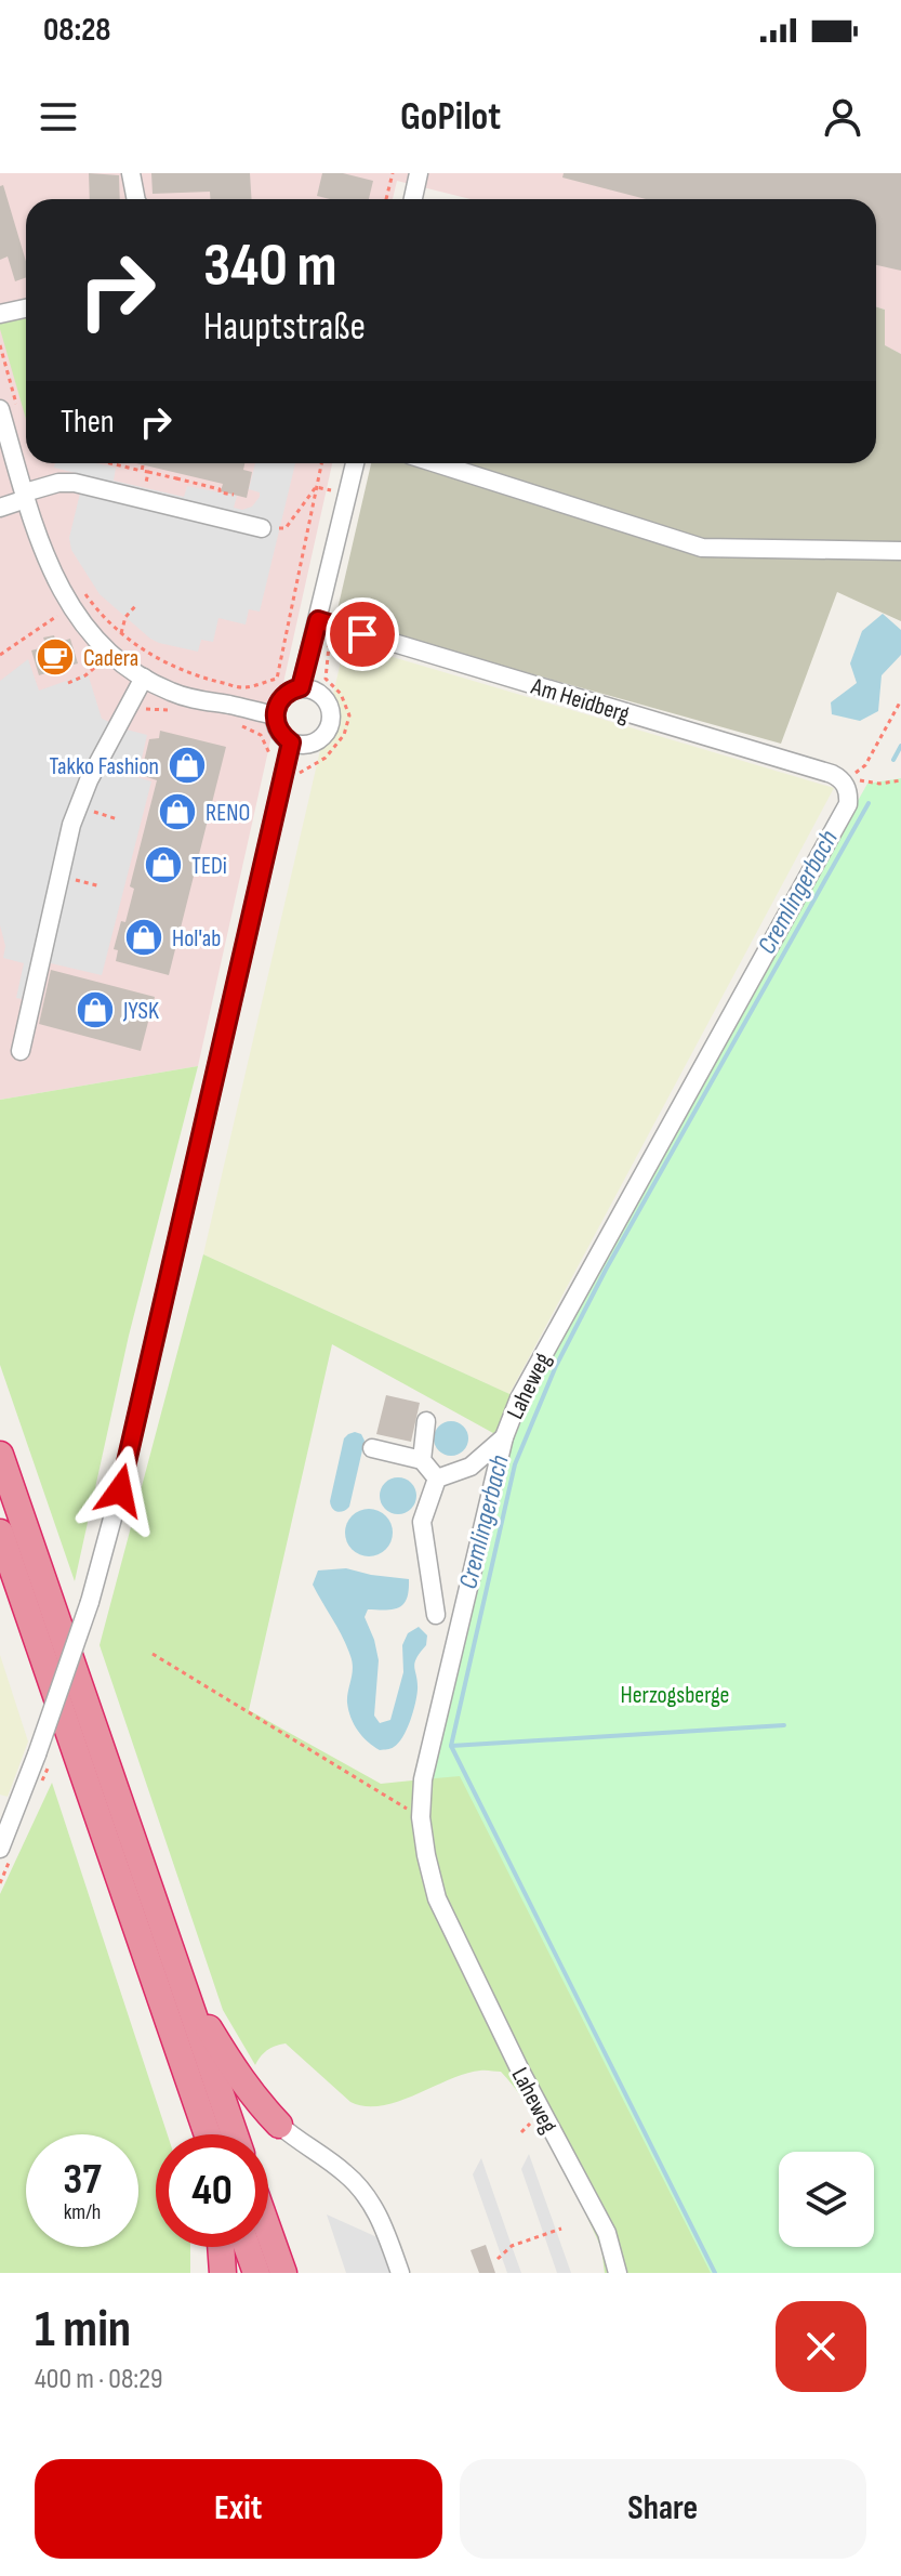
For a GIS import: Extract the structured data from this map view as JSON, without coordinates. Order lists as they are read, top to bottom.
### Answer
{
  "streets": {
    "street": ["Am Heidberg", "Laheweg"]
  },
  "crossings": [
    ["Am Heidberg", "Laheweg"]
  ],
  "water": ["Cremlingerbach"],
  "parks": ["Herzogsberge"],
  "places": {
    "cafe": ["Cadera"],
    "shop": [
      "Takko Fashion",
      "RENO",
      "TEDi",
      "Hol'ab",
      "JYSK"
    ]
  },
  "page": {
    "status": "08:28",
    "header": "GoPilot",
    "turn": ["340 m", "Hauptstraße"],
    "then": "Then",
    "speed": "37 km/h",
    "limit": "40",
    "heading": ["1 min", "400 m · 08:29"],
    "buttons": ["Exit", "Share"]
  }
}
